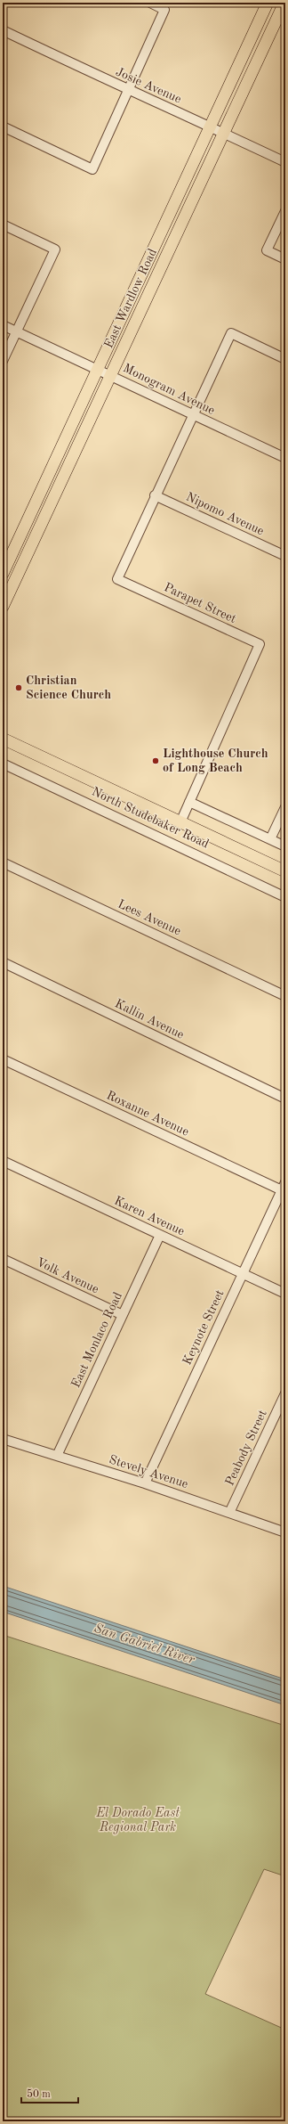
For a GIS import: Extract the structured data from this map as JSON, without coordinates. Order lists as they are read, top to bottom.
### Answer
{
  "streets": {
    "main road": ["East Wardlow Road", "North Studebaker Road"],
    "street": [
      "Josie Avenue",
      "Monogram Avenue",
      "Nipomo Avenue",
      "Parapet Street",
      "Lees Avenue",
      "Kallin Avenue",
      "Roxanne Avenue",
      "Karen Avenue",
      "Volk Avenue",
      "Keynote Street",
      "East Monlaco Road",
      "Peabody Street",
      "Stevely Avenue"
    ]
  },
  "crossings": [
    ["Josie Avenue", "East Wardlow Road"],
    ["East Wardlow Road", "Monogram Avenue"],
    ["Monogram Avenue", "Parapet Street"],
    ["Nipomo Avenue", "Parapet Street"],
    ["Parapet Street", "North Studebaker Road"],
    ["Roxanne Avenue", "Keynote Street"],
    ["Karen Avenue", "Keynote Street"],
    ["Karen Avenue", "East Monlaco Road"],
    ["Volk Avenue", "East Monlaco Road"],
    ["Keynote Street", "Stevely Avenue"],
    ["East Monlaco Road", "Stevely Avenue"],
    ["Peabody Street", "Stevely Avenue"]
  ],
  "water": ["San Gabriel River"],
  "parks": ["El Dorado East Regional Park"],
  "places": ["Christian Science Church", "Lighthouse Church of Long Beach"],
  "scale_bar": "50 m"
}
